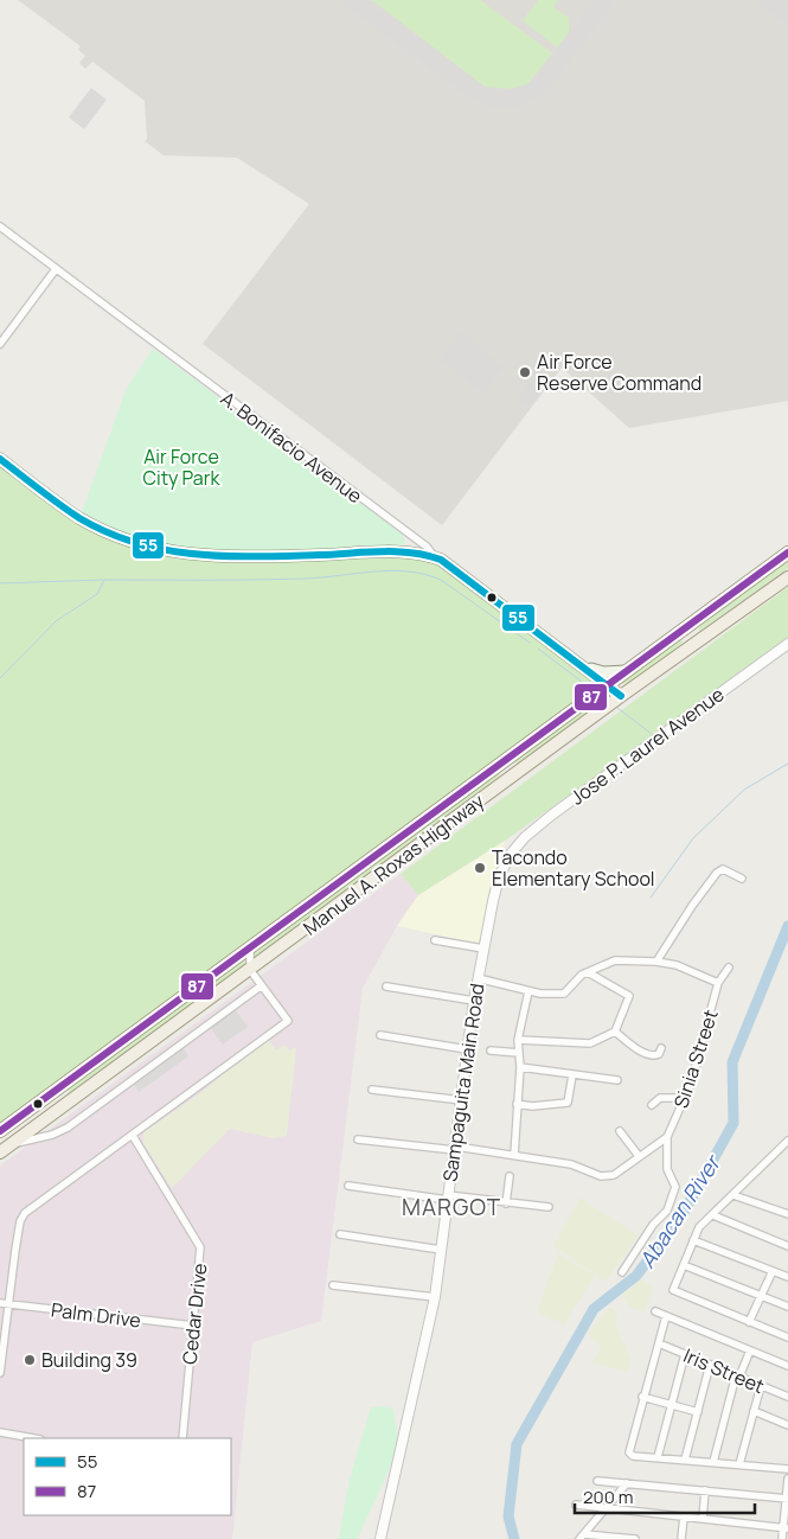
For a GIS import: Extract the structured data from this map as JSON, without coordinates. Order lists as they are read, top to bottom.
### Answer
{
  "streets": {
    "main road": ["A. Bonifacio Avenue", "Manuel A. Roxas Highway"],
    "street": [
      "Jose P. Laurel Avenue",
      "Sinia Street",
      "Sampaguita Main Road",
      "Cedar Drive",
      "Palm Drive",
      "Iris Street"
    ]
  },
  "crossings": [
    ["A. Bonifacio Avenue", "Manuel A. Roxas Highway"],
    ["Jose P. Laurel Avenue", "Sampaguita Main Road"],
    ["Sinia Street", "Sampaguita Main Road"],
    ["Cedar Drive", "Palm Drive"]
  ],
  "districts": ["MARGOT"],
  "water": ["Abacan River"],
  "parks": ["Air Force City Park"],
  "places": ["Air Force Reserve Command", "Tacondo Elementary School", "Building 39"],
  "lines": ["transit line 55", "transit line 87"],
  "legend": ["55", "87"],
  "scale_bar": "200 m"
}
